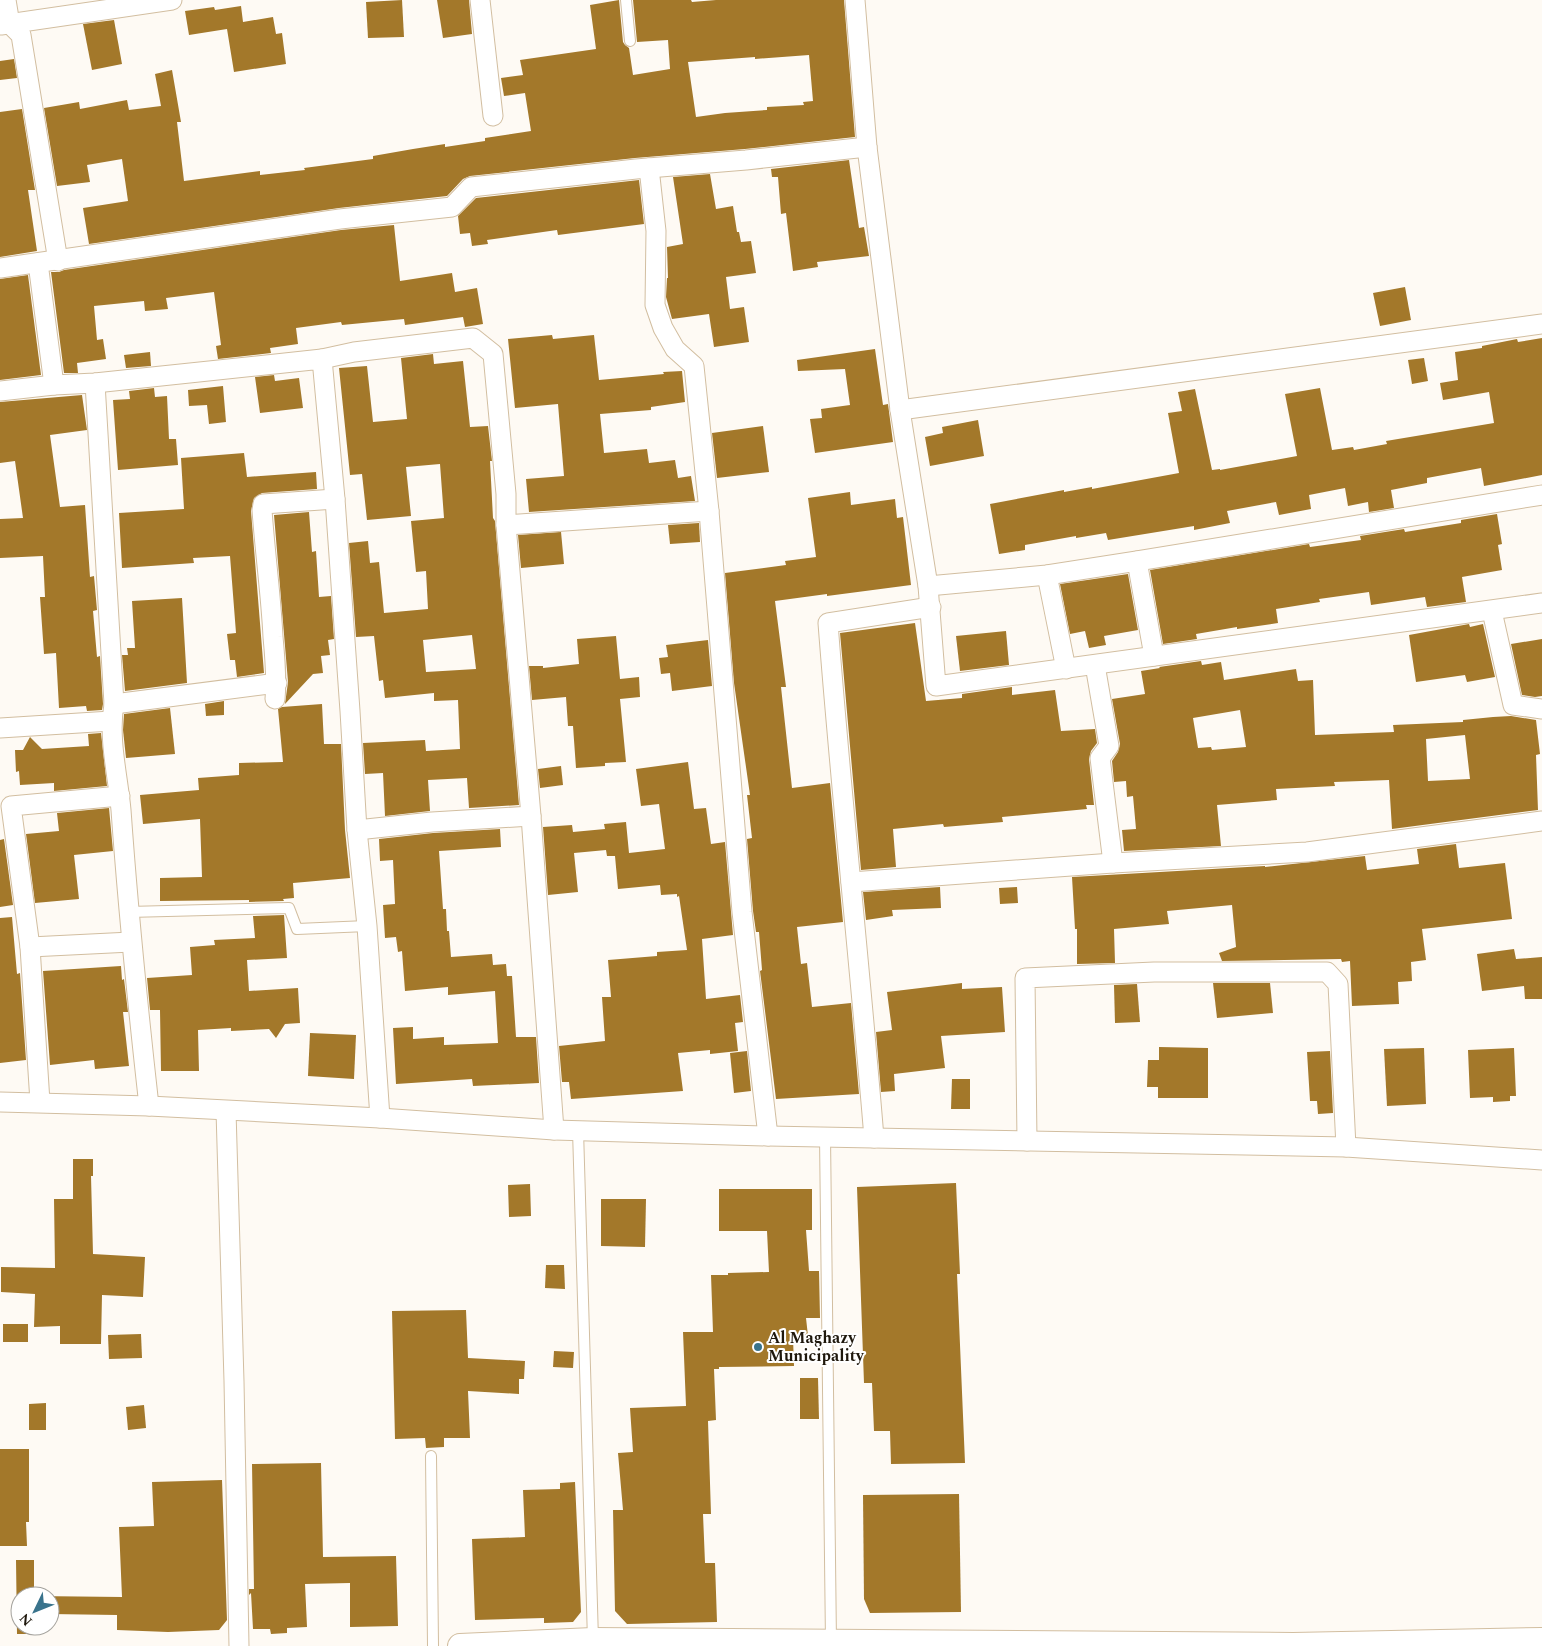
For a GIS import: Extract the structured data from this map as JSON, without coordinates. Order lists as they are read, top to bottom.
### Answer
{
  "places": ["Al Maghazy Municipality"],
  "north": "bottom left"
}
